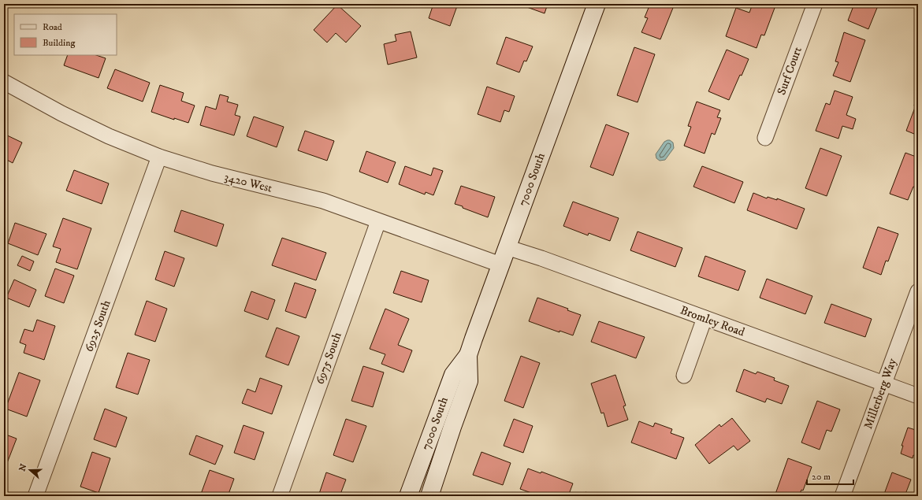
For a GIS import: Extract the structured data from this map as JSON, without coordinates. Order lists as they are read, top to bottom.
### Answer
{
  "streets": {
    "main road": ["7000 South"],
    "street": [
      "Surf Court",
      "3420 West",
      "Bromley Road",
      "6925 South",
      "6975 South",
      "Millerberg Way"
    ]
  },
  "crossings": [
    ["7000 South", "3420 West"],
    ["7000 South", "Bromley Road"],
    ["3420 West", "6925 South"],
    ["3420 West", "6975 South"],
    ["Bromley Road", "Millerberg Way"]
  ],
  "legend": ["Road", "Building"],
  "scale_bar": "20 m",
  "north": "left"
}
